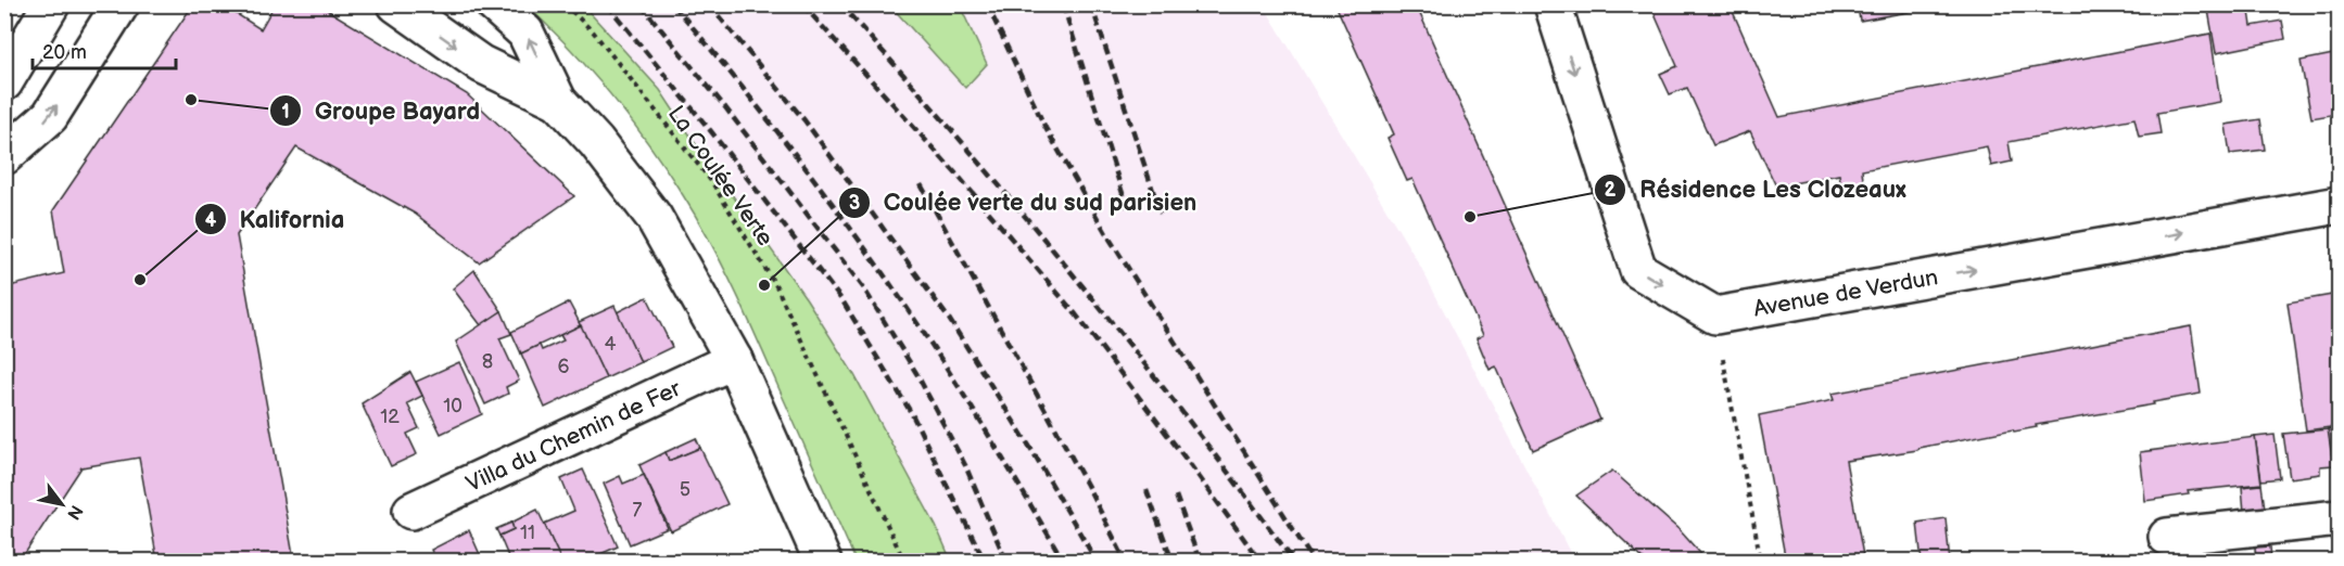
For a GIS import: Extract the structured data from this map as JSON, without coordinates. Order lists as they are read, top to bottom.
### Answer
{
  "streets": {
    "street": ["Avenue de Verdun", "Villa du Chemin de Fer"],
    "path": ["La Coulée Verte"]
  },
  "one_way": ["Avenue de Verdun"],
  "places": [
    "Groupe Bayard",
    "Résidence Les Clozeaux",
    "Kalifornia",
    "Coulée verte du sud parisien"
  ],
  "house_numbers": [
    "4",
    "8",
    "6",
    "10",
    "12",
    "5",
    "7",
    "11"
  ],
  "scale_bar": "20 m",
  "north": "bottom right"
}
